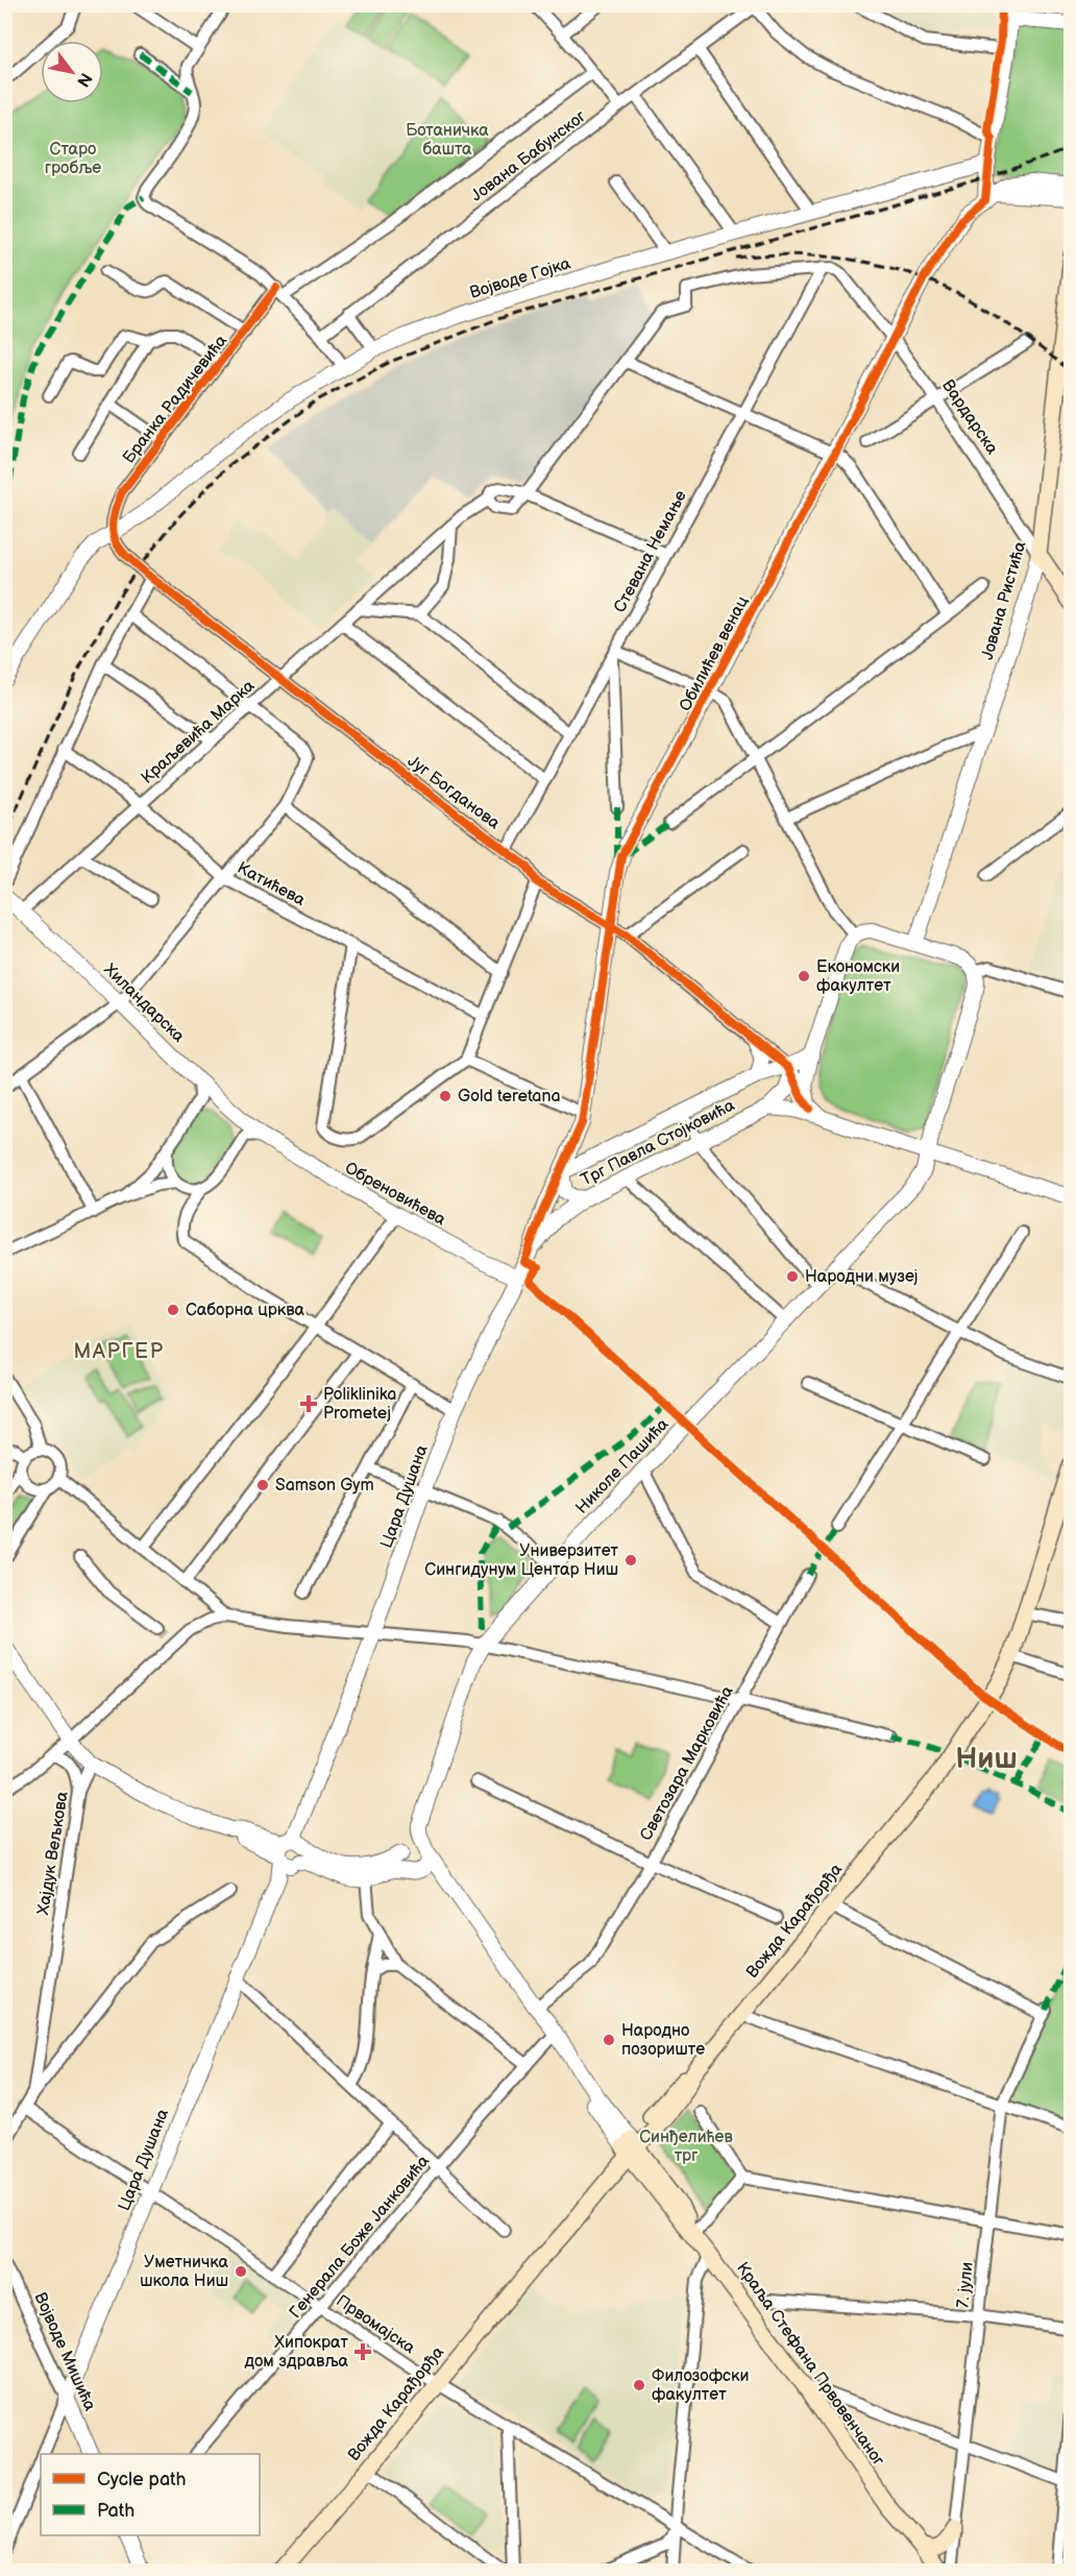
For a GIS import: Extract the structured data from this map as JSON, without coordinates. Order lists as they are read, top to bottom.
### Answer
{
  "streets": {
    "main road": [
      "Вардарска",
      "Јована Ристића",
      "Вожда Карађорђа",
      "Краља Стефана Првовенчаног"
    ],
    "street": [
      "Јована Бабунског",
      "Војводе Гојка",
      "Бранка Радичевића",
      "Стевана Немање",
      "Обилићев венац",
      "Краљевића Марка",
      "Југ Богданова",
      "Катићева",
      "Хиландарска",
      "Трг Павла Стојковића",
      "Обреновићева",
      "Николе Пашића",
      "Цара Душана",
      "Светозара Марковића",
      "Хајдук Вељкова",
      "Генерала Боже Јанковића",
      "7. јули",
      "Првомајска",
      "Војводе Мишића"
    ]
  },
  "crossings": [
    ["Војводе Гојка", "Бранка Радичевића"],
    ["Војводе Гојка", "Југ Богданова"],
    ["Бранка Радичевића", "Југ Богданова"],
    ["Вардарска", "Стевана Немање"],
    ["Вардарска", "Јована Ристића"],
    ["Вардарска", "Обилићев венац"],
    ["Стевана Немање", "Југ Богданова"],
    ["Обилићев венац", "Југ Богданова"],
    ["Обилићев венац", "Трг Павла Стојковића"],
    ["Обилићев венац", "Цара Душана"],
    ["Краљевића Марка", "Југ Богданова"],
    ["Краљевића Марка", "Катићева"],
    ["Краљевића Марка", "Хиландарска"],
    ["Југ Богданова", "Трг Павла Стојковића"],
    ["Хиландарска", "Обреновићева"],
    ["Трг Павла Стојковића", "Цара Душана"],
    ["Обреновићева", "Цара Душана"],
    ["Цара Душана", "Првомајска"],
    ["Цара Душана", "Војводе Мишића"],
    ["Вожда Карађорђа", "7. јули"],
    ["Вожда Карађорђа", "Првомајска"],
    ["Вожда Карађорђа", "Краља Стефана Првовенчаног"],
    ["Генерала Боже Јанковића", "Првомајска"]
  ],
  "districts": ["МАРГЕР", "Ниш"],
  "parks": ["Ботаничка башта", "Старо гробље", "Синђелићев трг"],
  "places": {
    "other": [
      "Економски факултет",
      "Gold teretana",
      "Народни музеј",
      "Саборна црква",
      "Samson Gym",
      "Универзитет Сингидунум Центар Ниш",
      "Народно позориште",
      "Уметничка школа Ниш",
      "Филозофски факултет"
    ],
    "health": ["Poliklinika Prometej", "Хипократ дом здравља"]
  },
  "legend": ["Cycle path", "Path"],
  "north": "bottom right"
}
